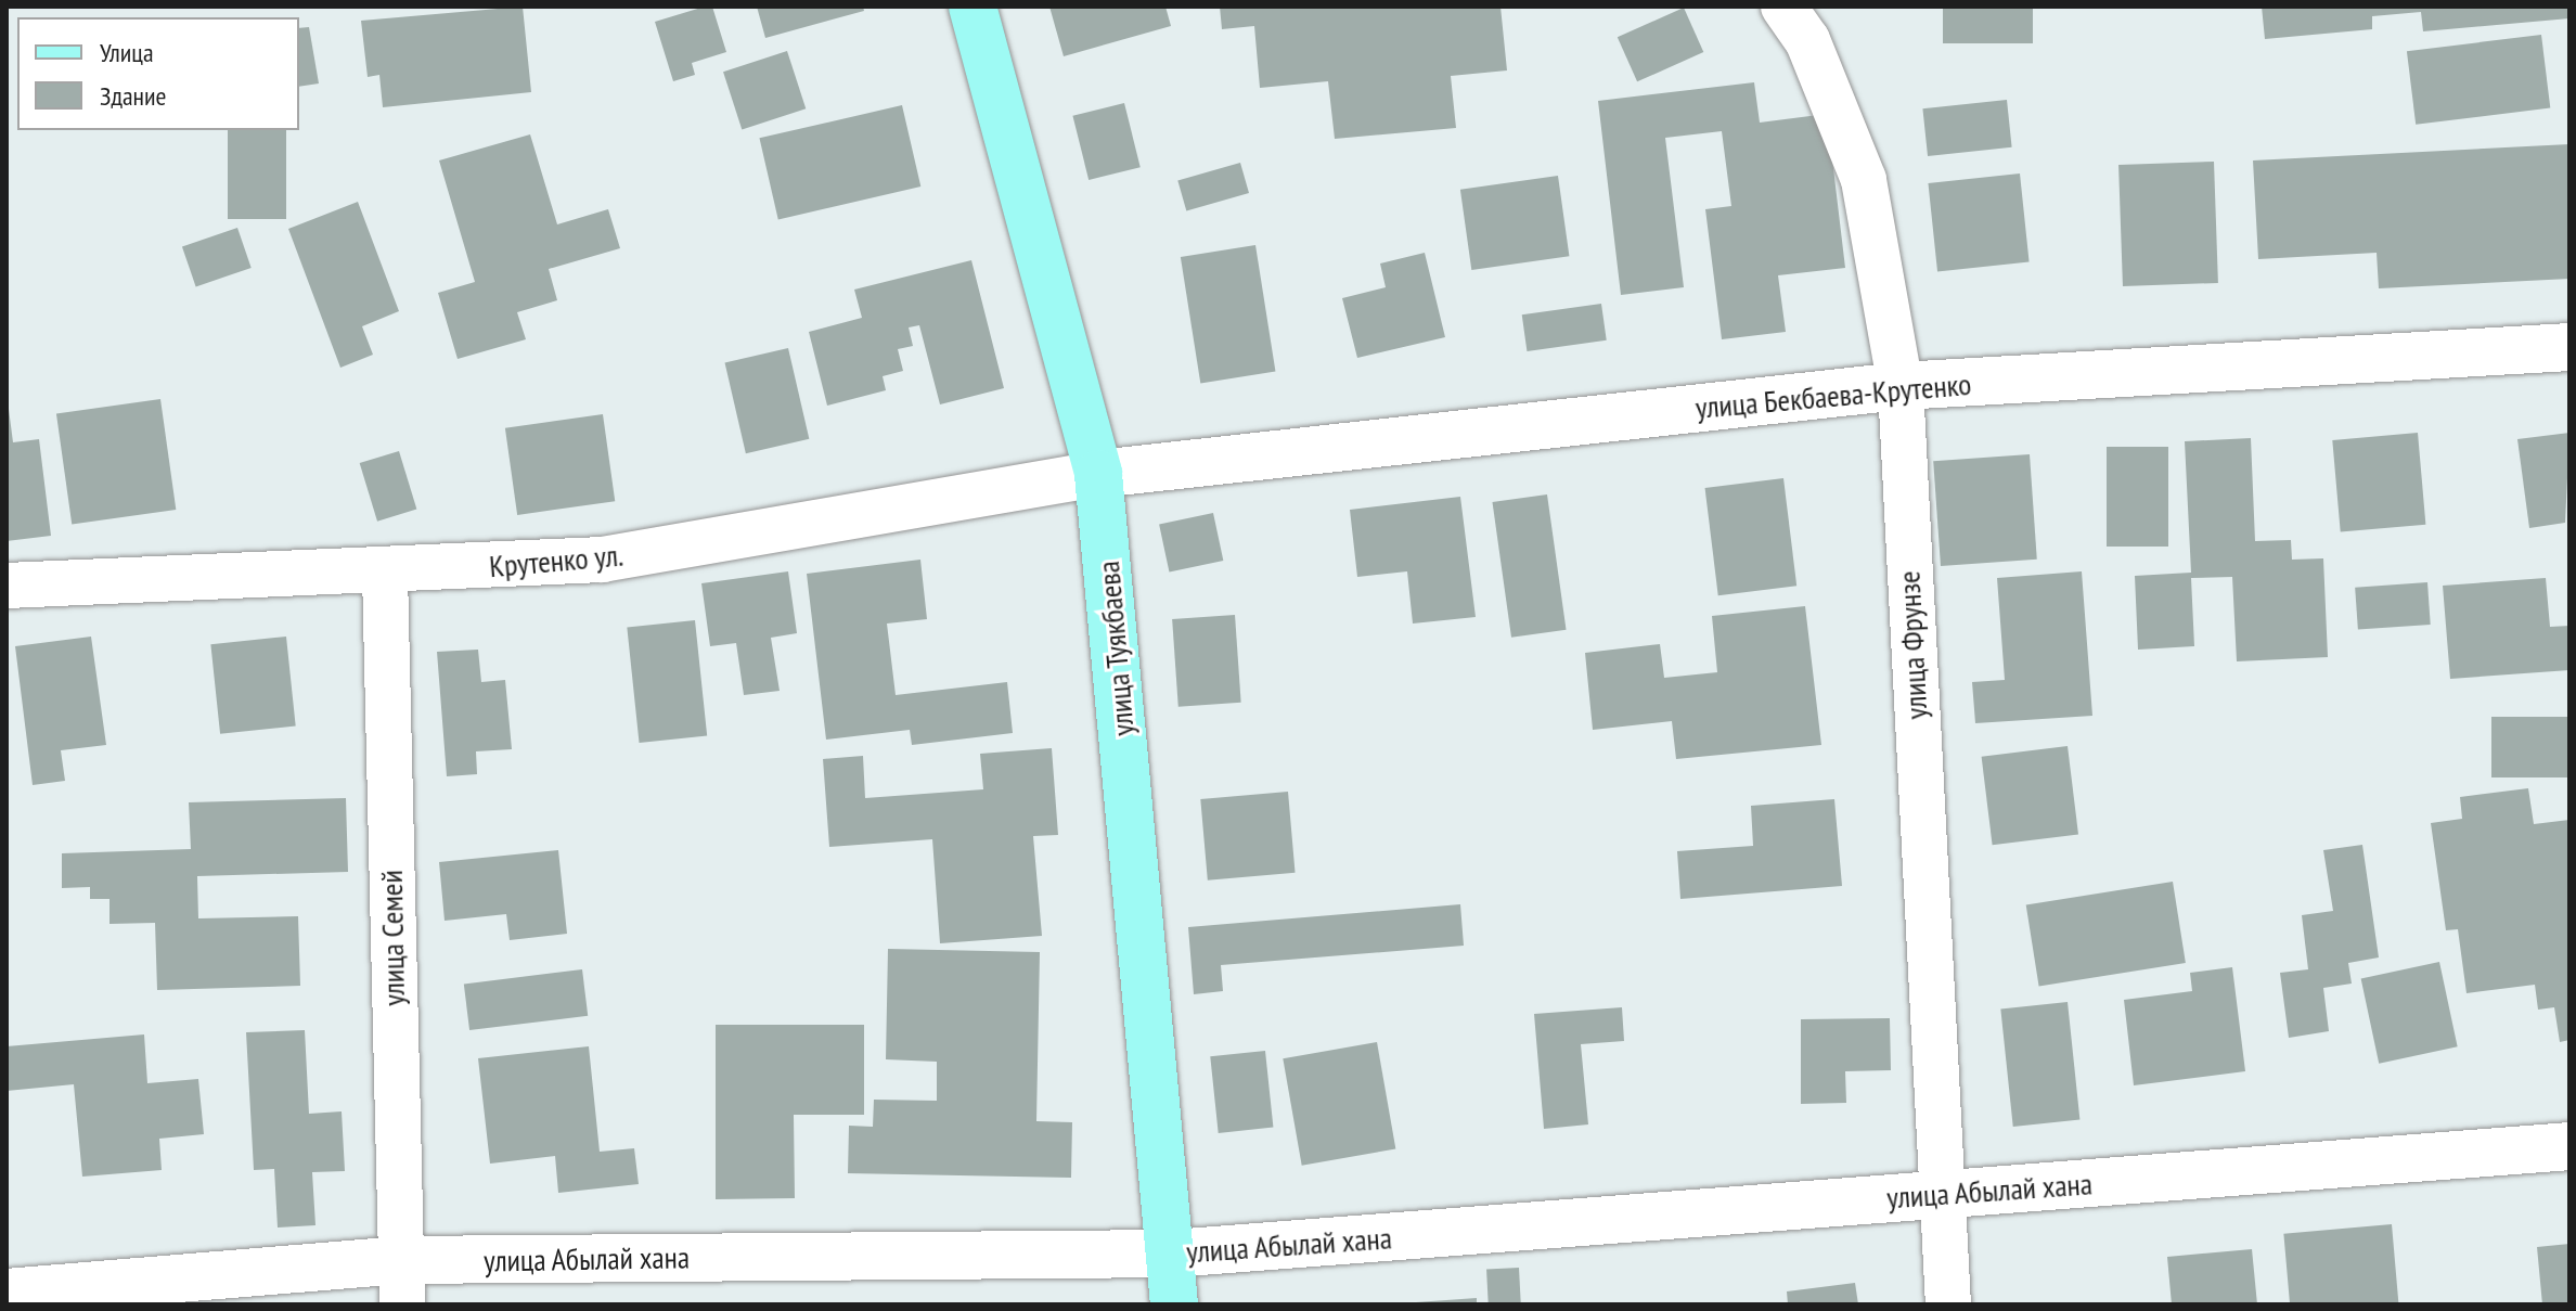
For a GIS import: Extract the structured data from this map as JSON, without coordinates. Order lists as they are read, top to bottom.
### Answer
{
  "streets": {
    "main road": ["улица Туякбаева"],
    "street": [
      "улица Бекбаева-Крутенко",
      "Крутенко ул.",
      "улица Фрунзе",
      "улица Семей",
      "улица Абылай хана"
    ]
  },
  "crossings": [
    ["улица Бекбаева-Крутенко", "Крутенко ул."],
    ["улица Бекбаева-Крутенко", "улица Фрунзе"],
    ["улица Бекбаева-Крутенко", "улица Туякбаева"],
    ["Крутенко ул.", "улица Туякбаева"],
    ["Крутенко ул.", "улица Семей"],
    ["улица Фрунзе", "улица Абылай хана"],
    ["улица Туякбаева", "улица Абылай хана"],
    ["улица Семей", "улица Абылай хана"]
  ],
  "legend": ["Улица", "Здание"]
}
